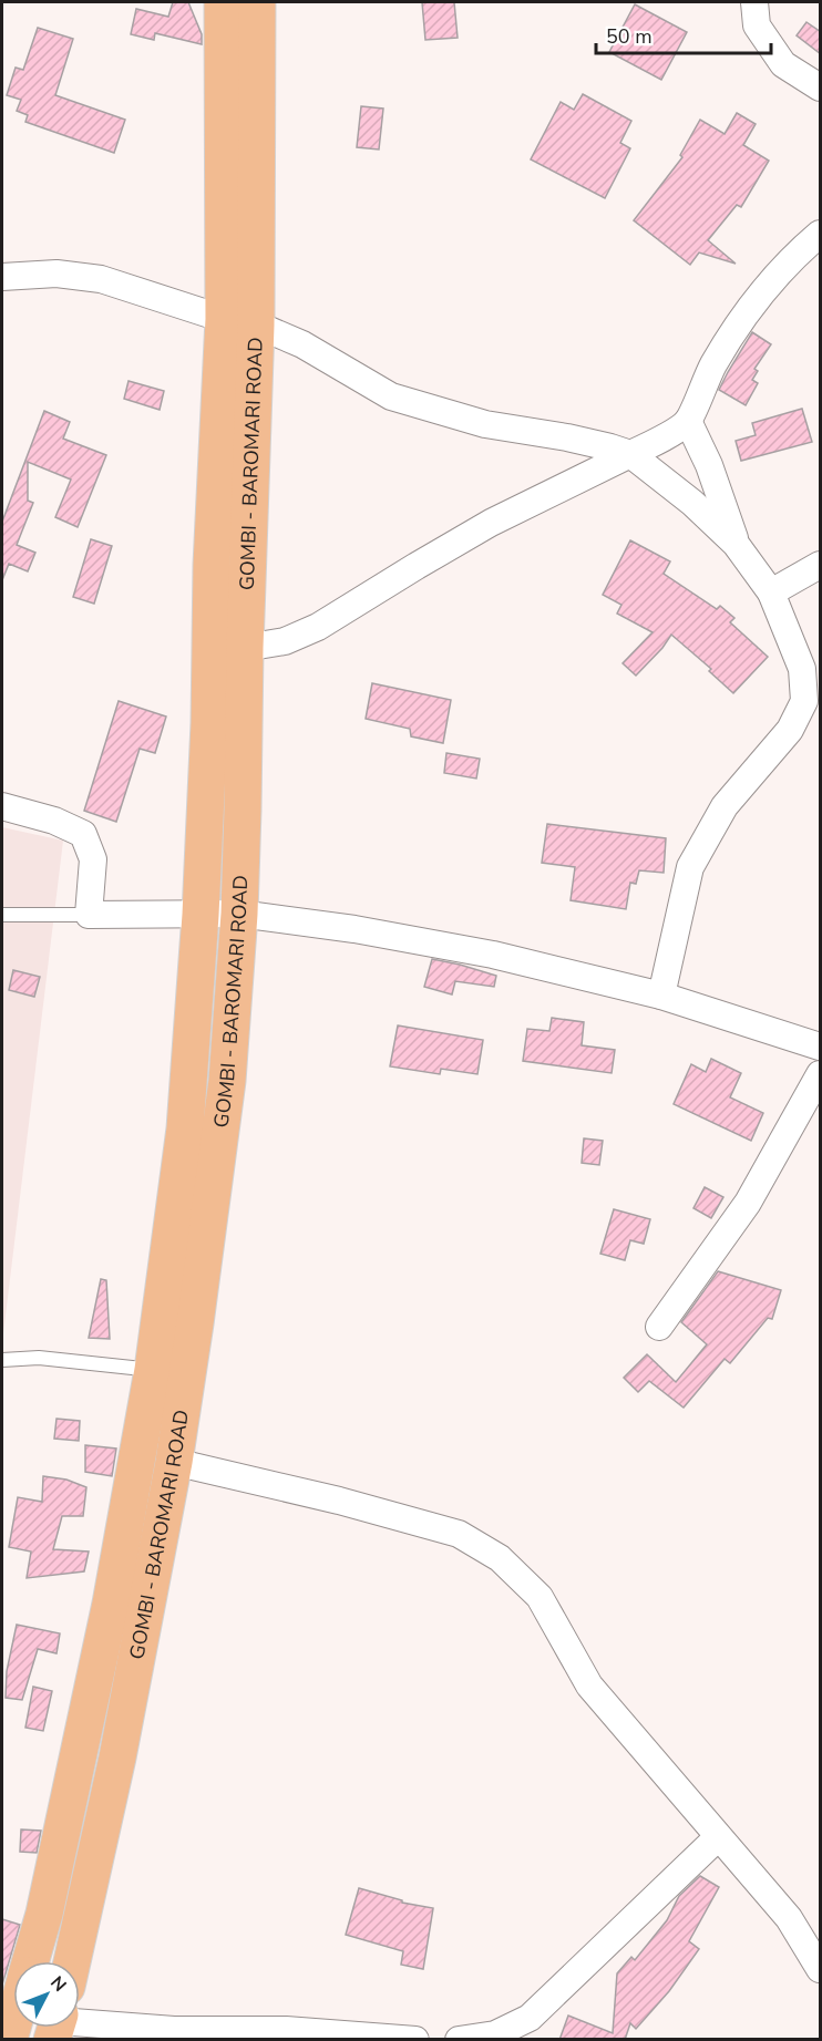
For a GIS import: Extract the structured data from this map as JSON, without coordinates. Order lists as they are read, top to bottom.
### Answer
{
  "streets": {
    "main road": ["GOMBI - BAROMARI ROAD"]
  },
  "scale_bar": "50 m",
  "north": "top right"
}
